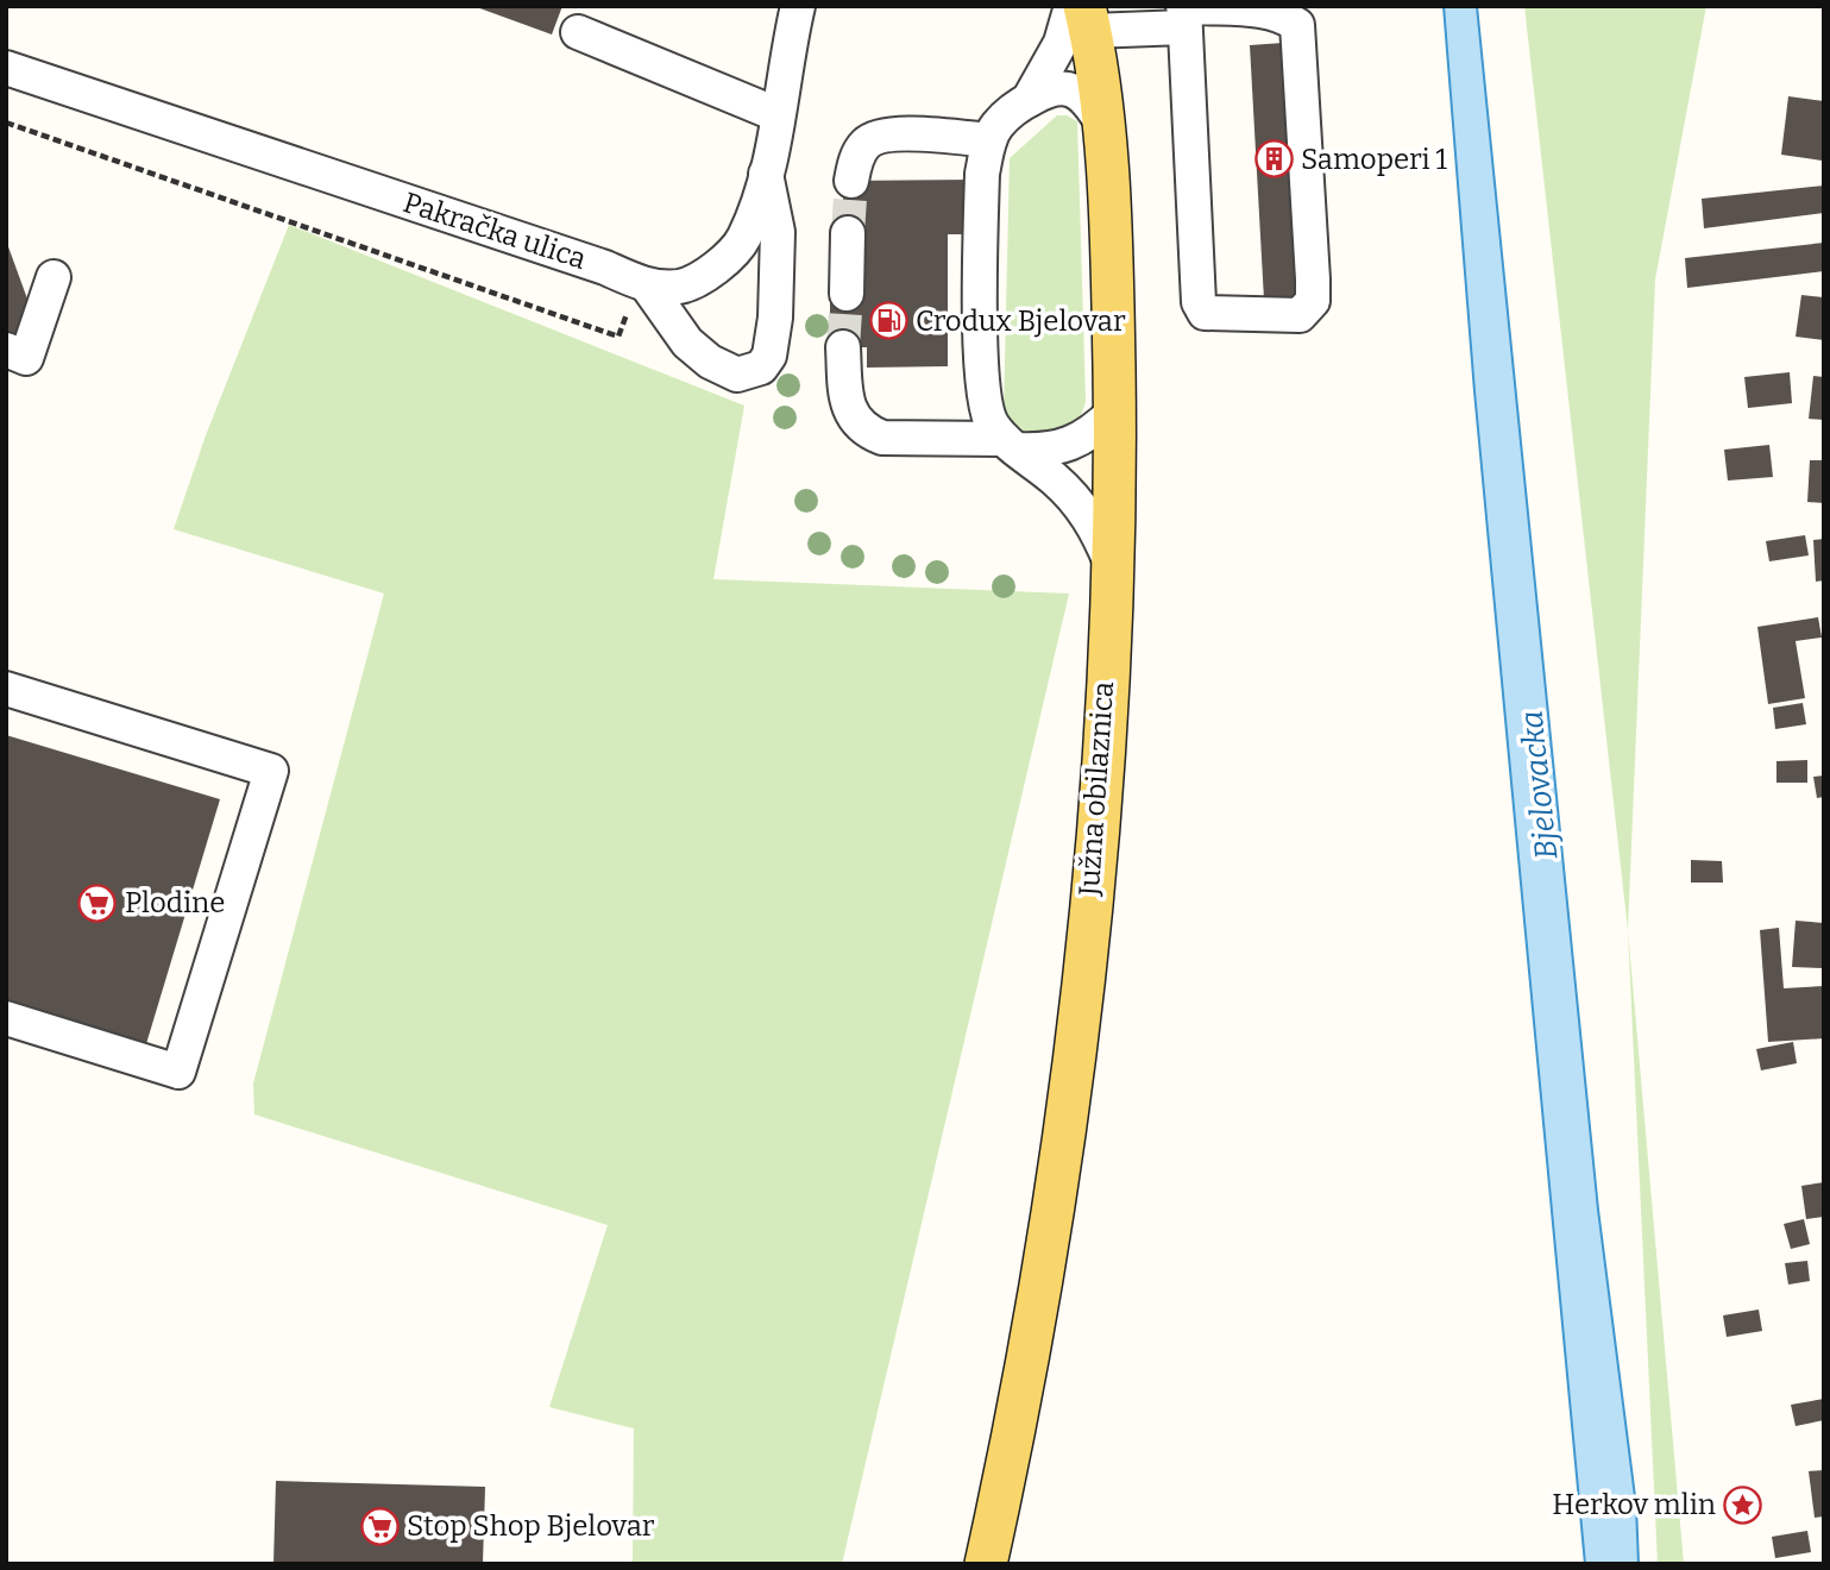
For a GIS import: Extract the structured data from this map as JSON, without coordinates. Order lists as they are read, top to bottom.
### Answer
{
  "streets": {
    "main road": ["Južna obilaznica"],
    "street": ["Pakračka ulica"]
  },
  "water": ["Bjelovacka"],
  "places": {
    "building": ["Samoperi 1"],
    "fuel station": ["Crodux Bjelovar"],
    "supermarket": ["Plodine", "Stop Shop Bjelovar"],
    "place": ["Herkov mlin"]
  }
}
